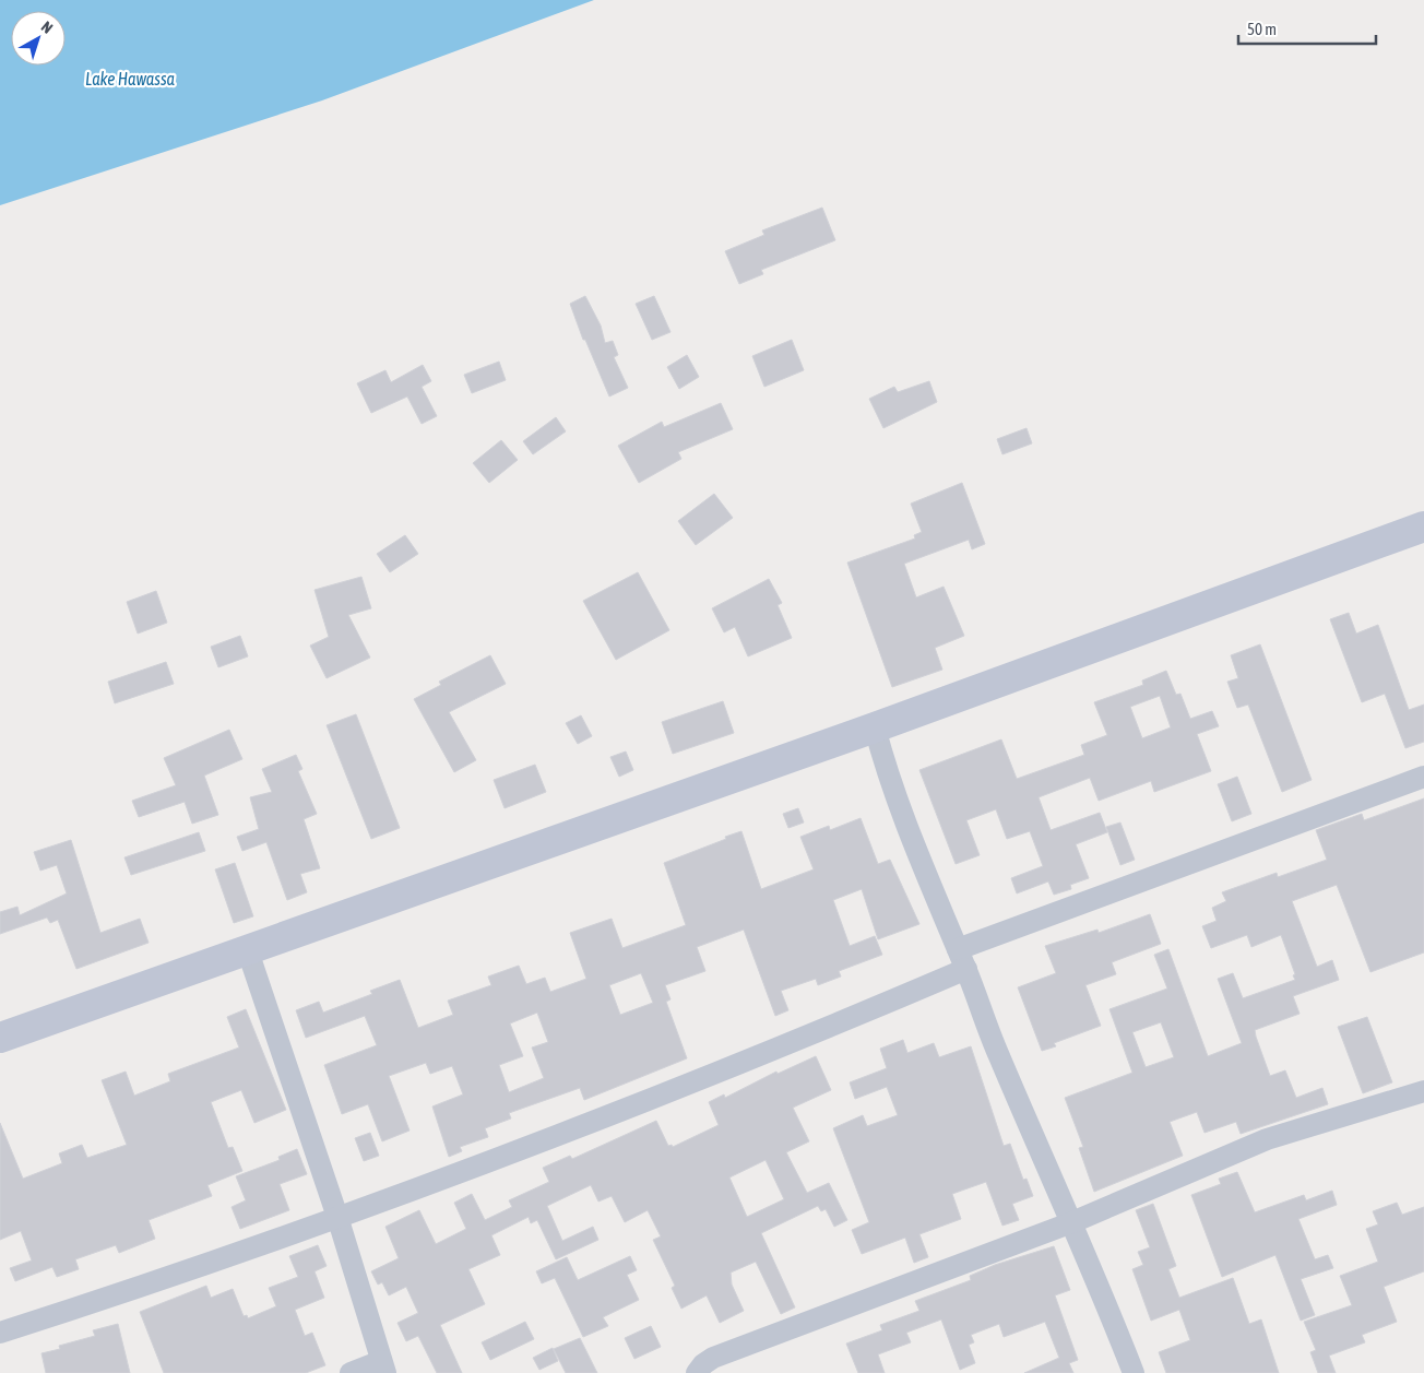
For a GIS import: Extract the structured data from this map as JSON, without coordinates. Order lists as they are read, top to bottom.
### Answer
{
  "water": ["Lake Hawassa"],
  "scale_bar": "50 m",
  "north": "top right"
}
